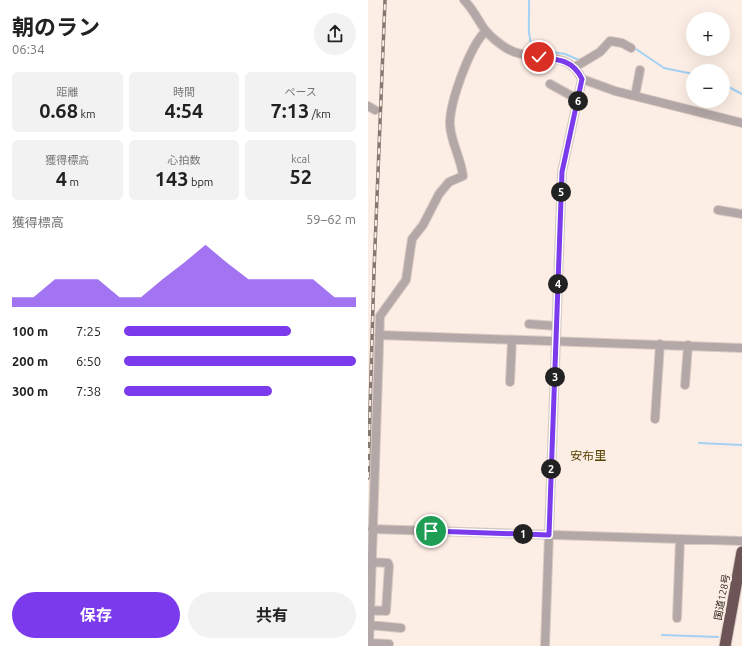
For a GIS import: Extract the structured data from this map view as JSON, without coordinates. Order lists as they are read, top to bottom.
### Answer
{
  "streets": {
    "highway": ["国道128号"]
  },
  "districts": ["安布里"],
  "page": {
    "heading": ["朝のラン", "06:34"],
    "map_buttons": ["+", "−"],
    "stats": [
      ["距離", "0.68 km"],
      ["時間", "4:54"],
      ["ペース", "7:13 /km"],
      ["獲得標高", "4 m"],
      ["心拍数", "143 bpm"],
      ["kcal", "52"]
    ],
    "pins": [
      "6",
      "5",
      "4",
      "3",
      "2",
      "1"
    ],
    "chart": ["獲得標高", "59–62 m"],
    "list": [
      {
        "name": "100 m",
        "note": "7:25"
      },
      {
        "name": "200 m",
        "note": "6:50"
      },
      {
        "name": "300 m",
        "note": "7:38"
      }
    ],
    "buttons": ["保存", "共有"]
  }
}
